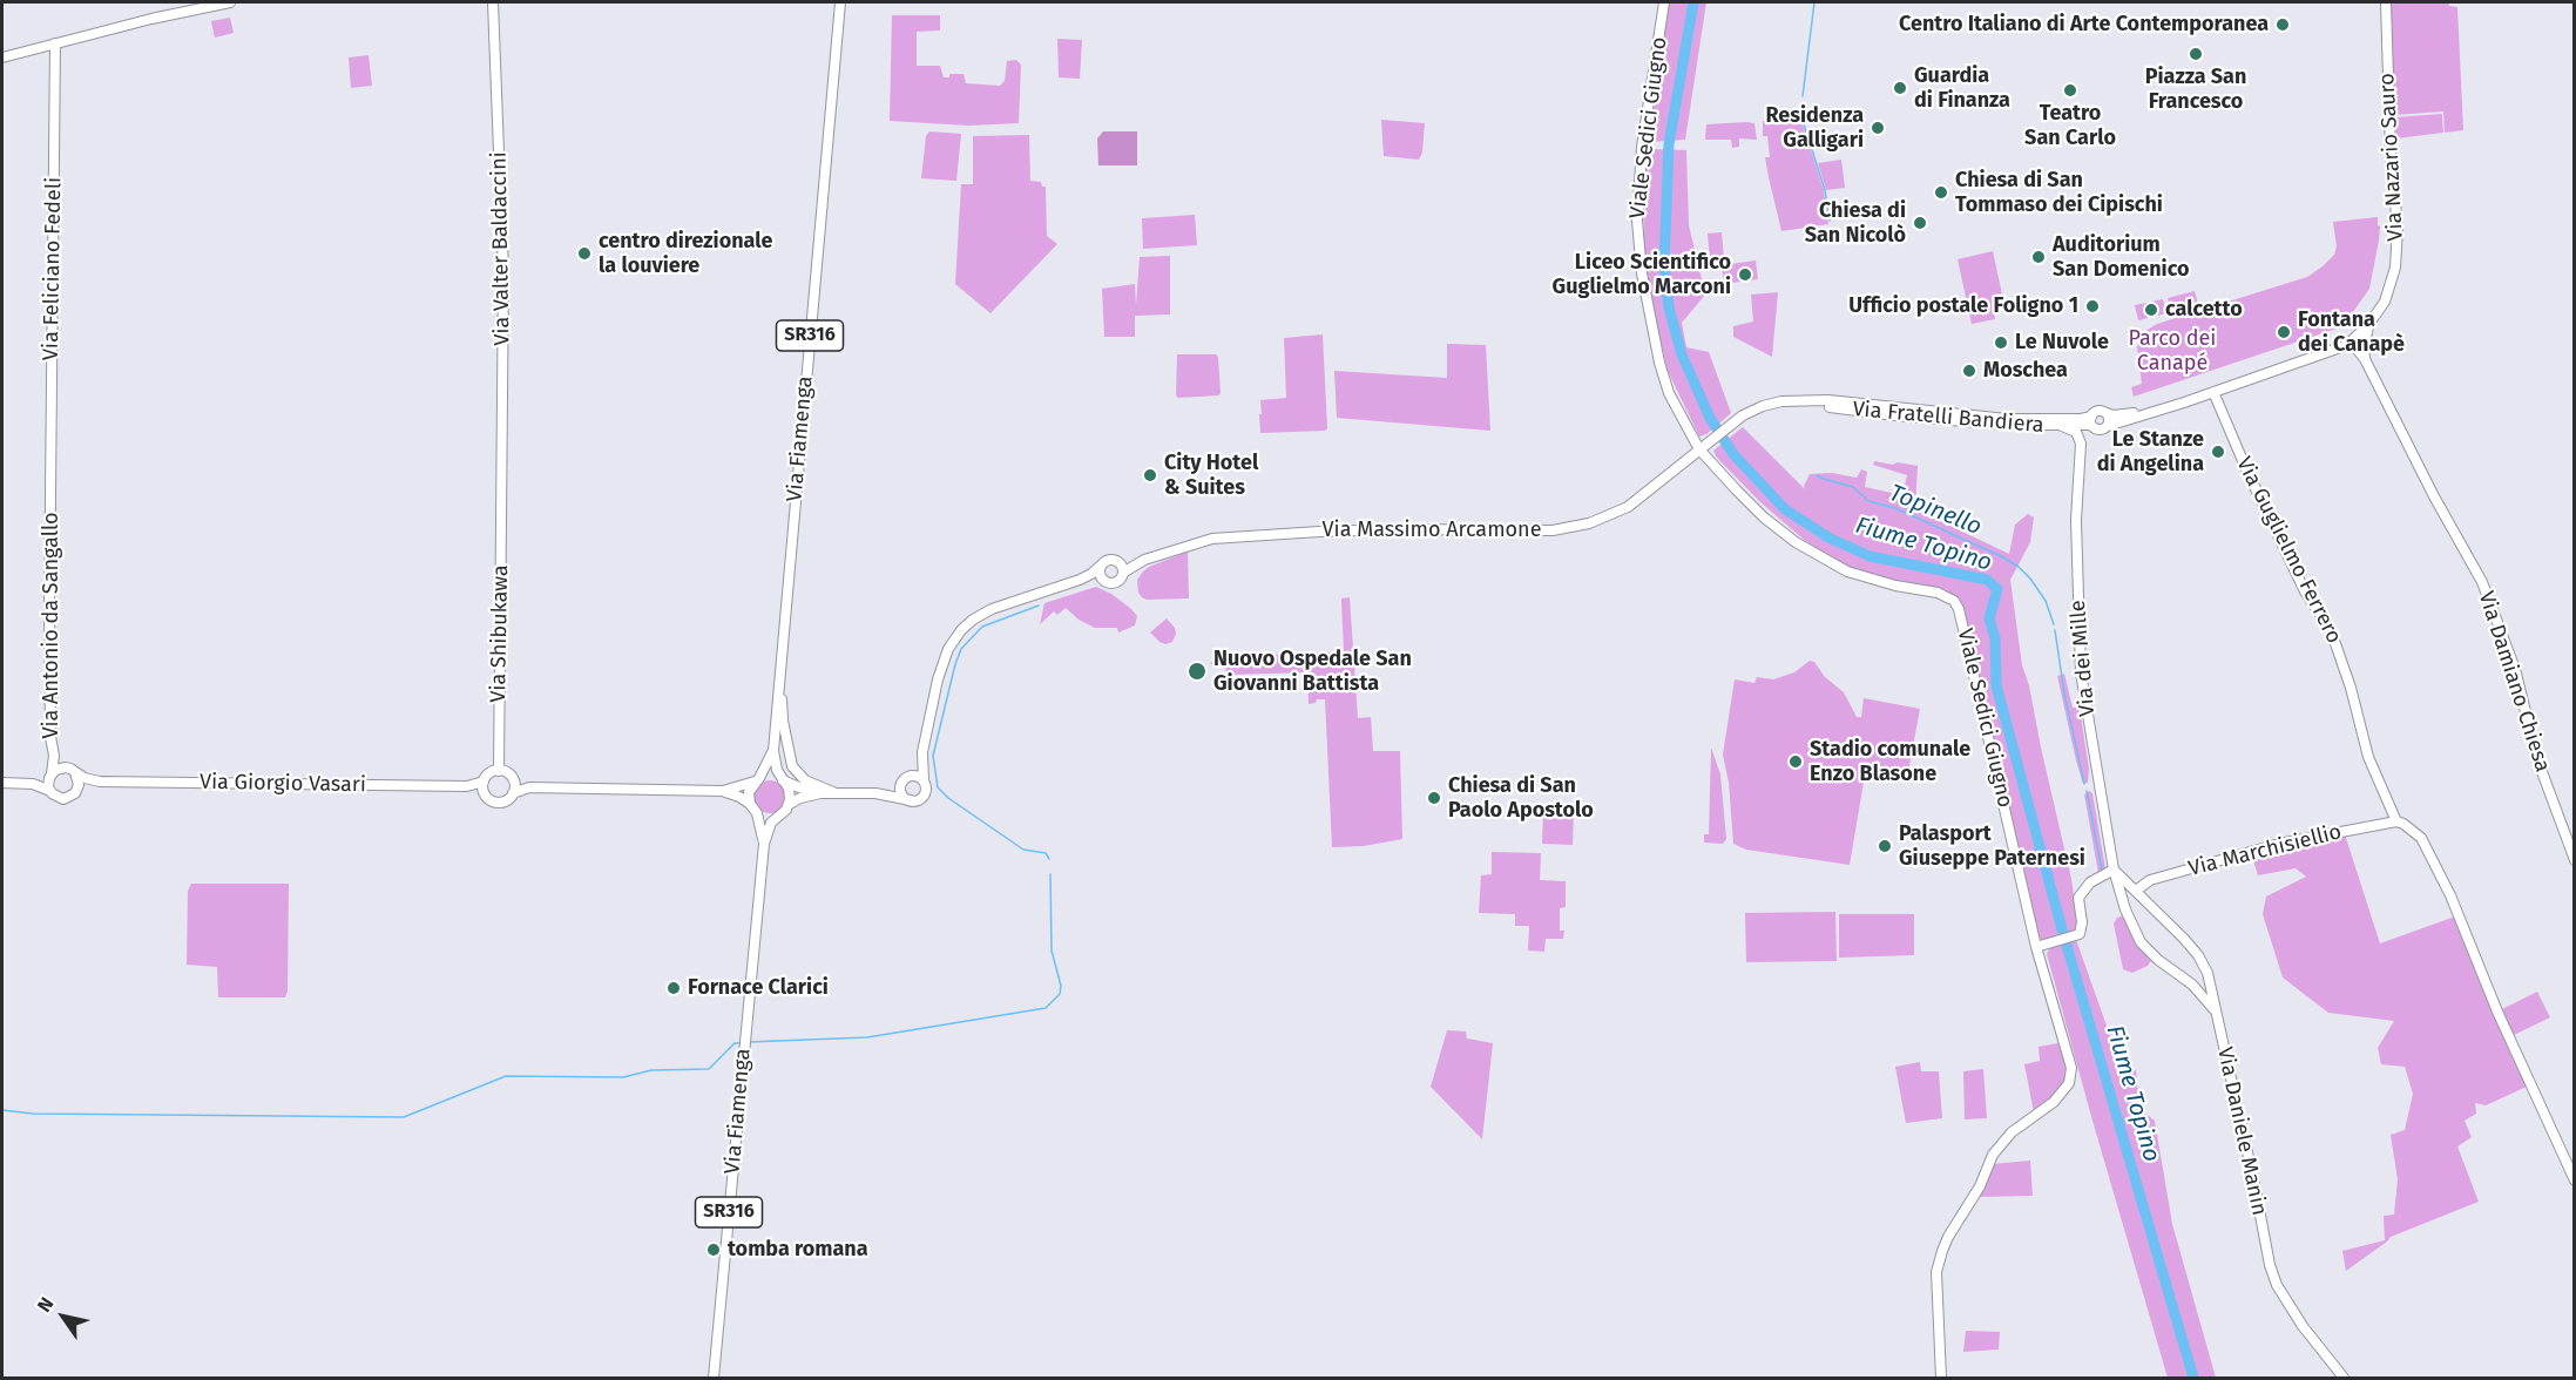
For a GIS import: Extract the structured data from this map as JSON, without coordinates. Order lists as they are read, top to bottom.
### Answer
{
  "streets": {
    "main road": [
      "Viale Sedici Giugno",
      "Via Nazario Sauro",
      "Via Valter Baldaccini",
      "Via Feliciano Fedeli",
      "SR316",
      "Via Fratelli Bandiera",
      "Via Fiamenga",
      "Via Massimo Arcamone",
      "Via Guglielmo Ferrero",
      "Via Antonio da Sangallo",
      "Via Shibukawa",
      "Via dei Mille",
      "Via Damiano Chiesa",
      "Via Giorgio Vasari",
      "Via Marchisiellio",
      "Via Daniele Manin"
    ]
  },
  "crossings": [
    ["Viale Sedici Giugno", "Via Fratelli Bandiera"],
    ["Viale Sedici Giugno", "Via Massimo Arcamone"],
    ["Via Nazario Sauro", "Via Fratelli Bandiera"],
    ["Via Nazario Sauro", "Via Guglielmo Ferrero"],
    ["Via Nazario Sauro", "Via Damiano Chiesa"],
    ["Via Valter Baldaccini", "Via Shibukawa"],
    ["Via Feliciano Fedeli", "Via Antonio da Sangallo"],
    ["Via Fratelli Bandiera", "Via Massimo Arcamone"],
    ["Via Guglielmo Ferrero", "Via Marchisiellio"],
    ["Via Antonio da Sangallo", "Via Giorgio Vasari"],
    ["Via Shibukawa", "Via Giorgio Vasari"],
    ["Via dei Mille", "Via Daniele Manin"],
    ["Via Marchisiellio", "Via Daniele Manin"]
  ],
  "water": ["Topinello", "Fiume Topino"],
  "parks": ["Parco dei Canapé"],
  "places": [
    "Centro Italiano di Arte Contemporanea",
    "Piazza San Francesco",
    "Guardia di Finanza",
    "Teatro San Carlo",
    "Residenza Galligari",
    "Chiesa di San Tommaso dei Cipischi",
    "Chiesa di San Nicolò",
    "centro direzionale la louviere",
    "Auditorium San Domenico",
    "Liceo Scientifico Guglielmo Marconi",
    "Ufficio postale Foligno 1",
    "calcetto",
    "Fontana dei Canapè",
    "Le Nuvole",
    "Moschea",
    "Le Stanze di Angelina",
    "City Hotel & Suites",
    "Nuovo Ospedale San Giovanni Battista",
    "Stadio comunale Enzo Blasone",
    "Chiesa di San Paolo Apostolo",
    "Palasport Giuseppe Paternesi",
    "Fornace Clarici",
    "tomba romana"
  ],
  "north": "top left"
}
